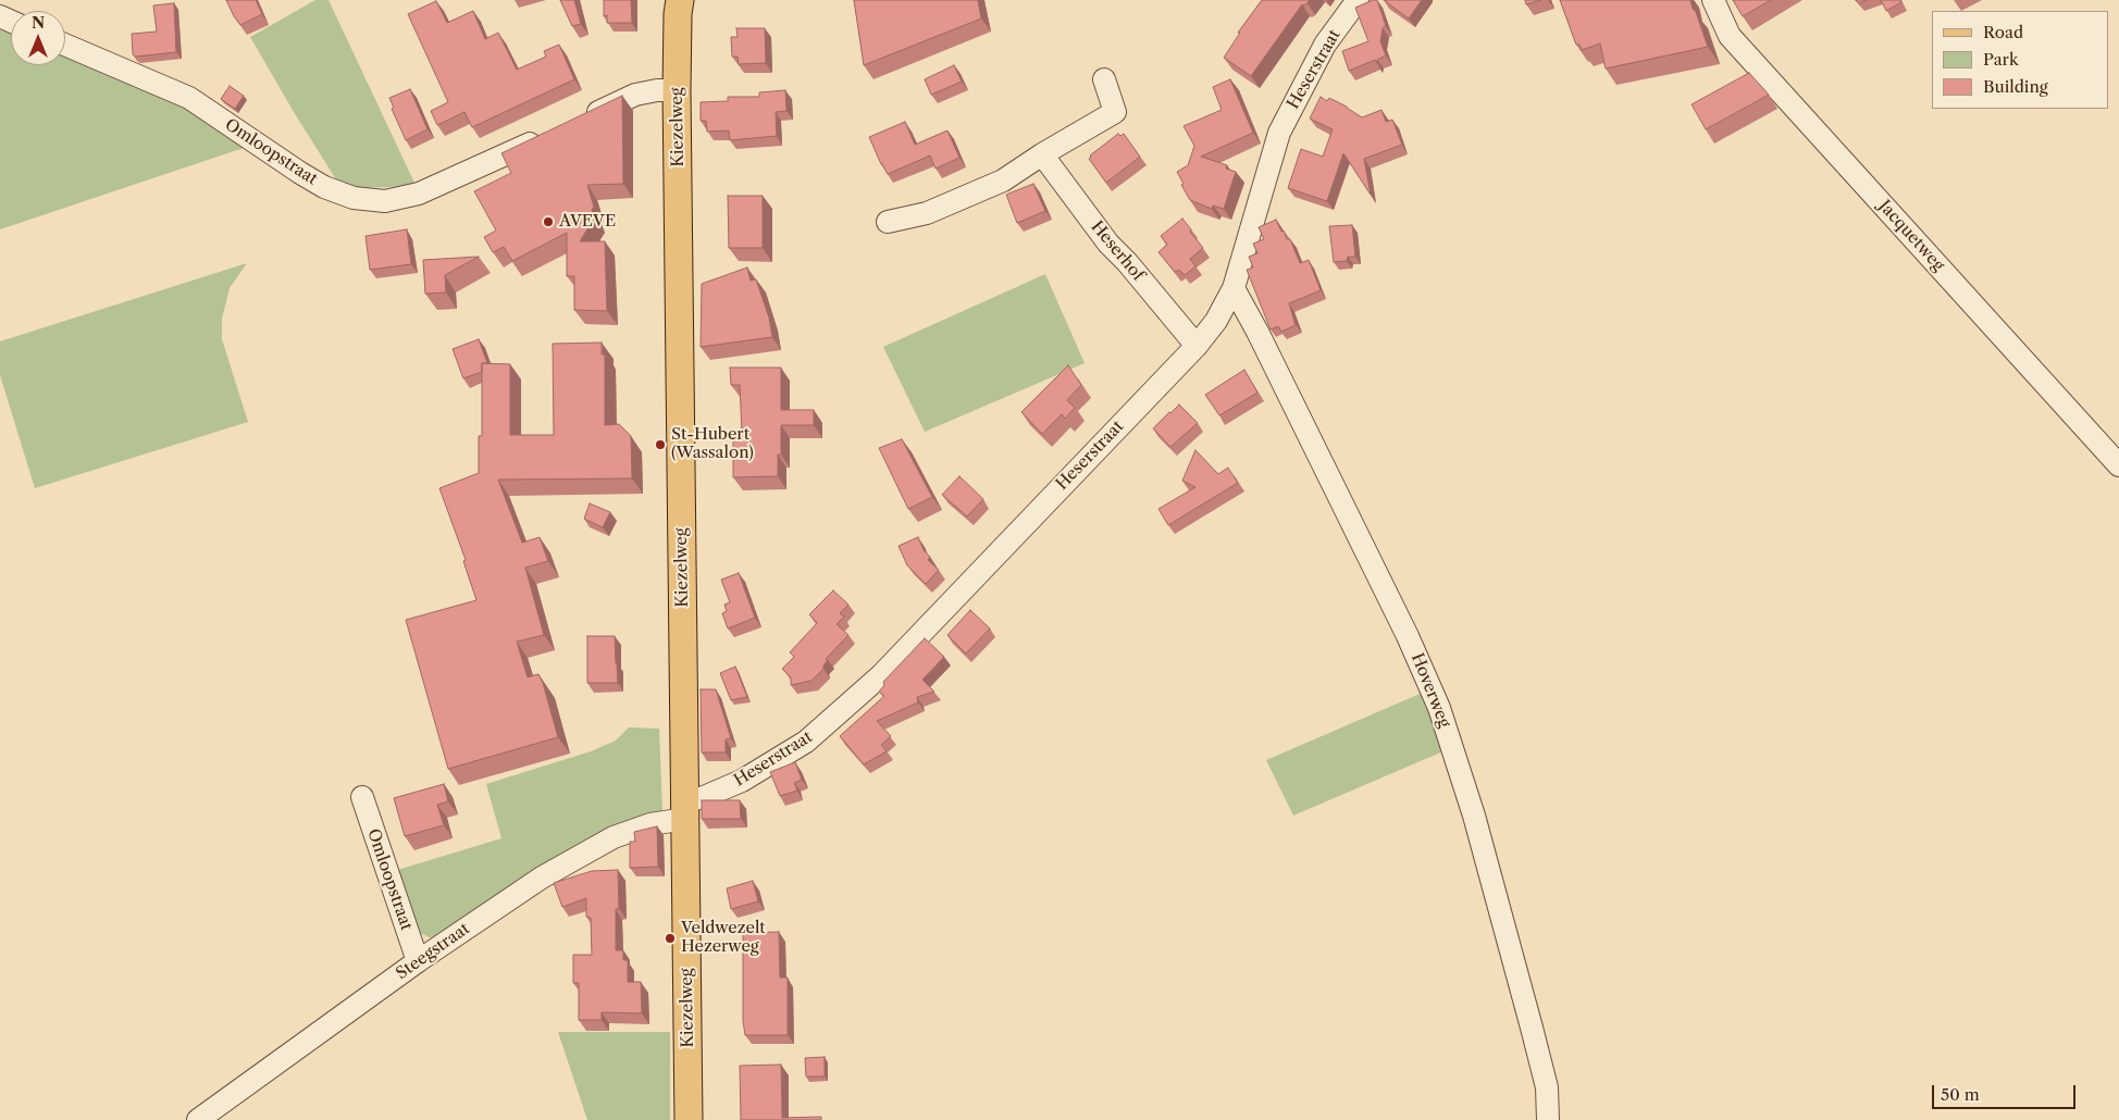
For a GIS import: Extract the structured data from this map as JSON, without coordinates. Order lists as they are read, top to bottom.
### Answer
{
  "streets": {
    "main road": ["Kiezelweg"],
    "street": [
      "Heserstraat",
      "Omloopstraat",
      "Jacquetweg",
      "Heserhof",
      "Hoverweg",
      "Steegstraat"
    ]
  },
  "crossings": [
    ["Heserstraat", "Kiezelweg"],
    ["Heserstraat", "Heserhof"],
    ["Heserstraat", "Hoverweg"],
    ["Heserstraat", "Steegstraat"],
    ["Kiezelweg", "Steegstraat"],
    ["Omloopstraat", "Steegstraat"]
  ],
  "places": ["AVEVE", "St-Hubert (Wassalon)", "Veldwezelt Hezerweg"],
  "legend": ["Road", "Park", "Building"],
  "scale_bar": "50 m",
  "north": "top"
}
